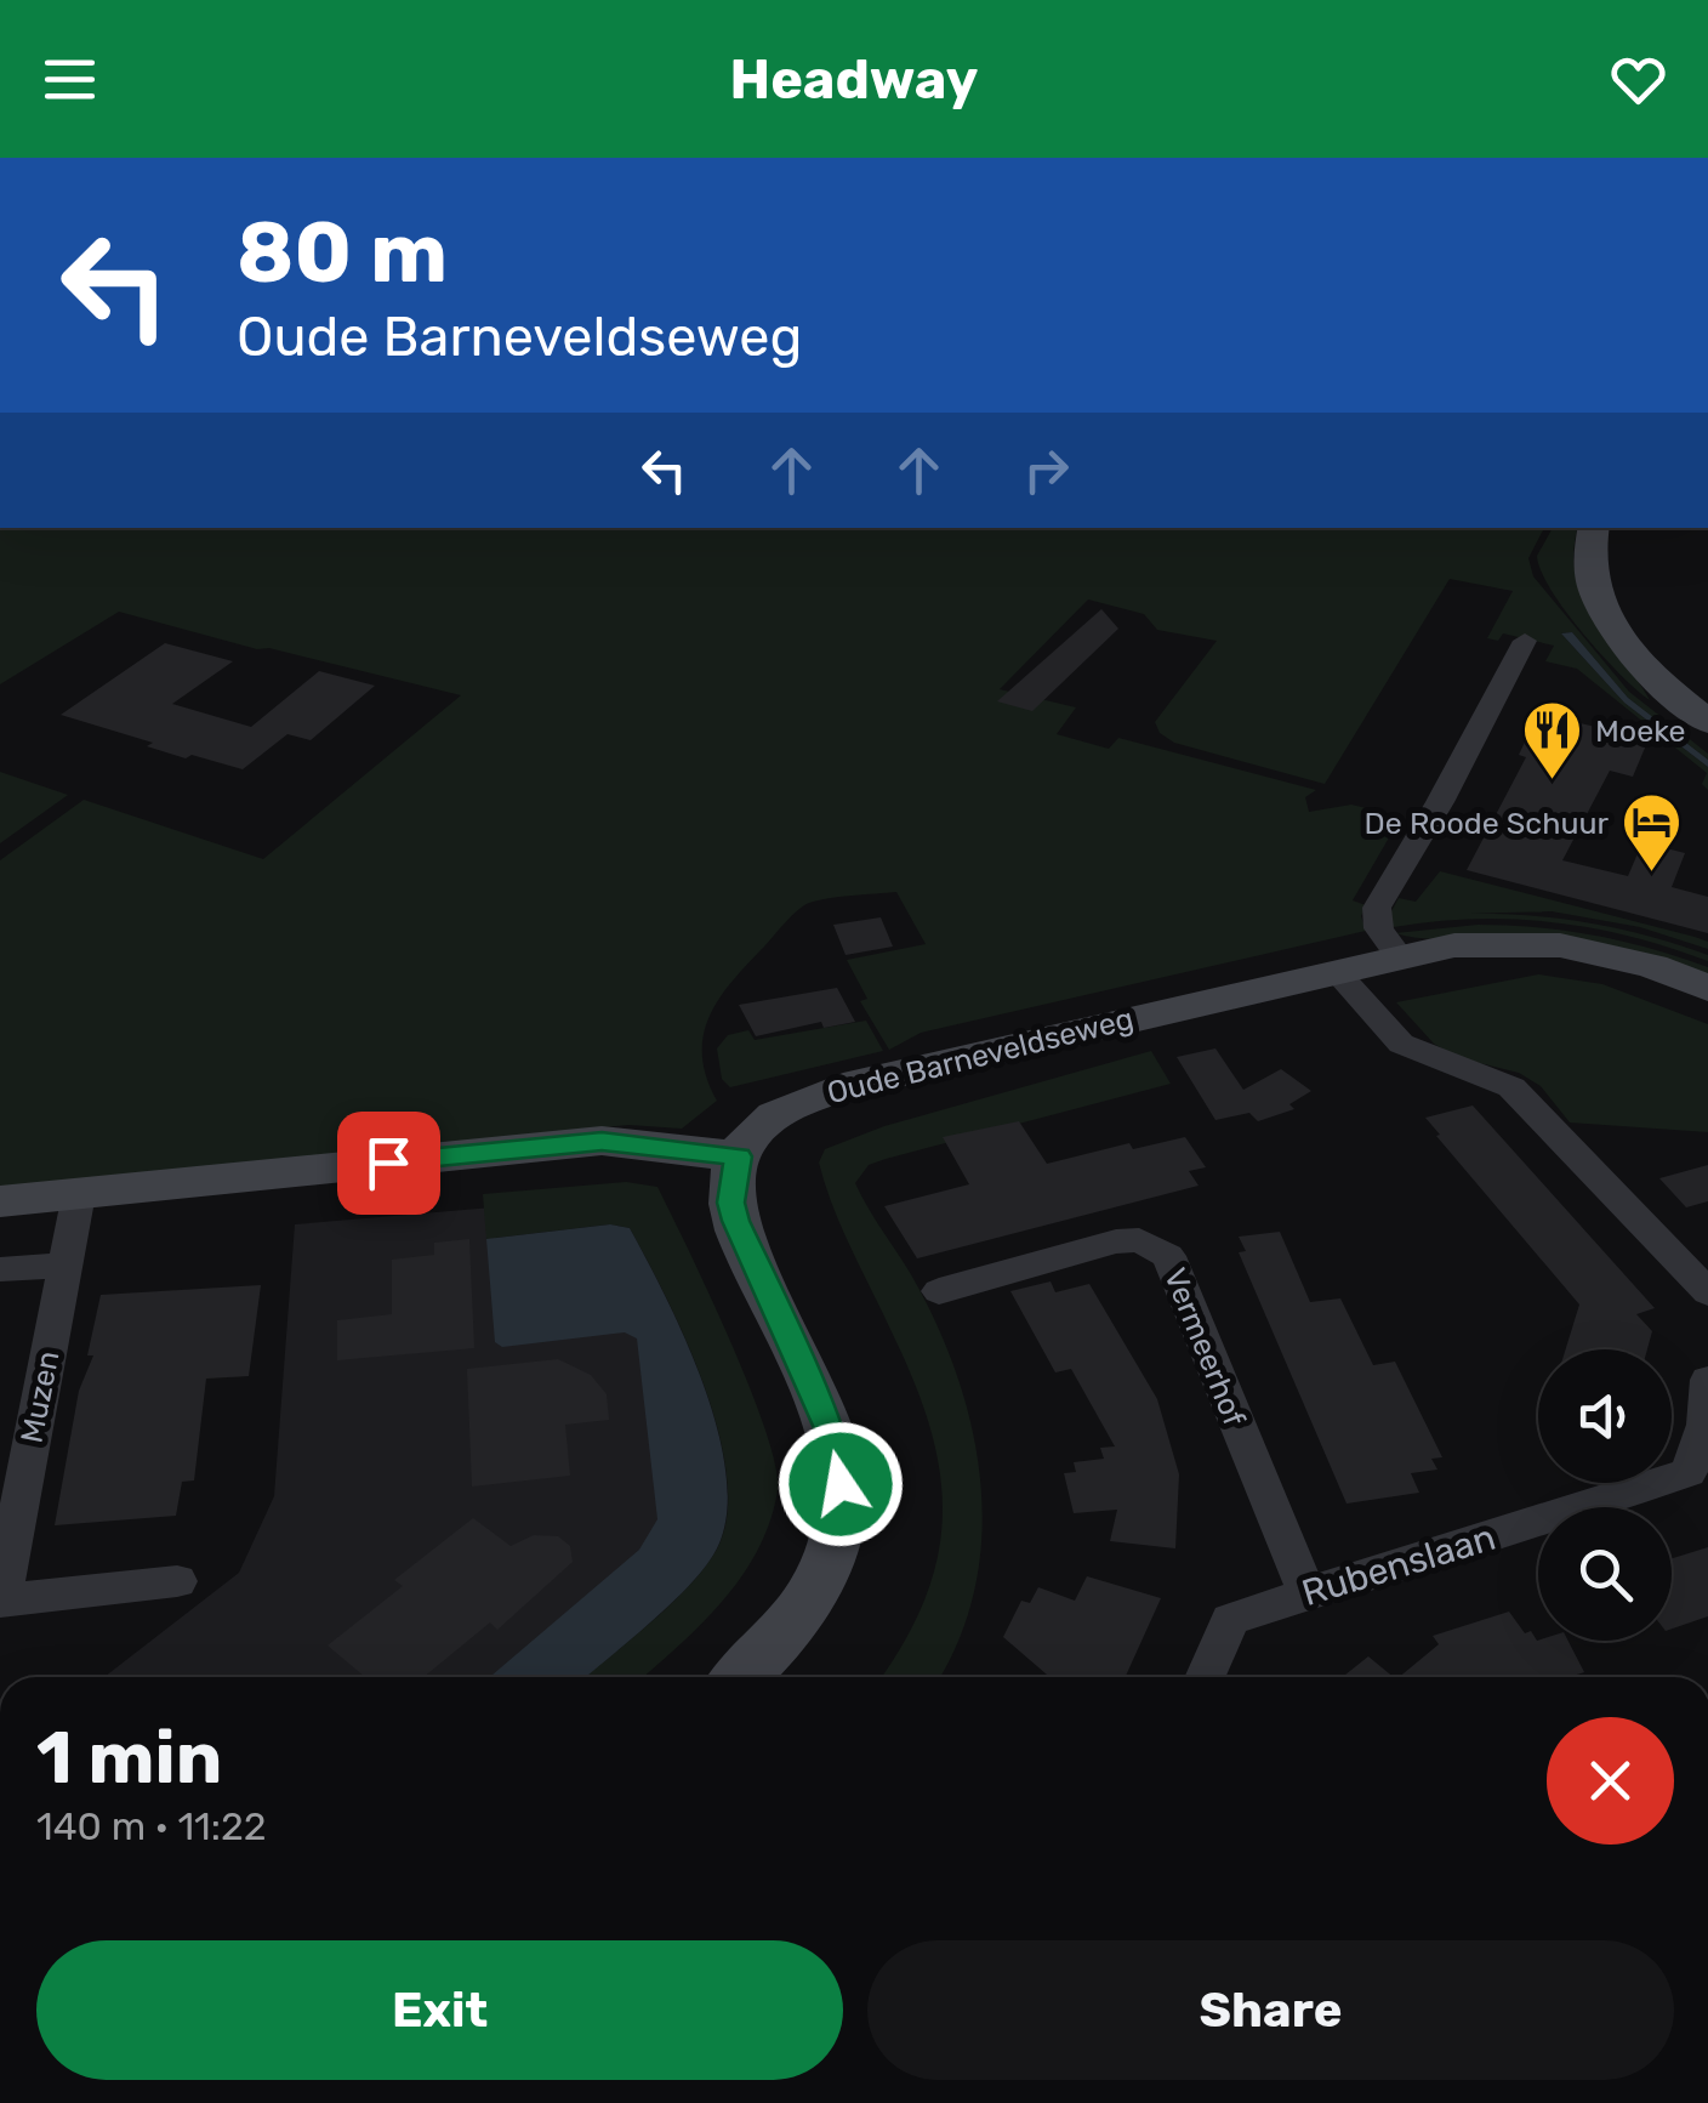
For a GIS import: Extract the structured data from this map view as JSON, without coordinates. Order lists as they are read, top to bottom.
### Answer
{
  "streets": {
    "street": [
      "Oude Barneveldseweg",
      "Vermeerhof",
      "Muzen",
      "Rubenslaan"
    ]
  },
  "crossings": [
    ["Vermeerhof", "Rubenslaan"]
  ],
  "places": {
    "restaurant": ["Moeke"],
    "hotel": ["De Roode Schuur"]
  },
  "page": {
    "header": "Headway",
    "turn": ["80 m", "Oude Barneveldseweg"],
    "heading": ["1 min", "140 m · 11:22"],
    "buttons": ["Exit", "Share"]
  }
}
